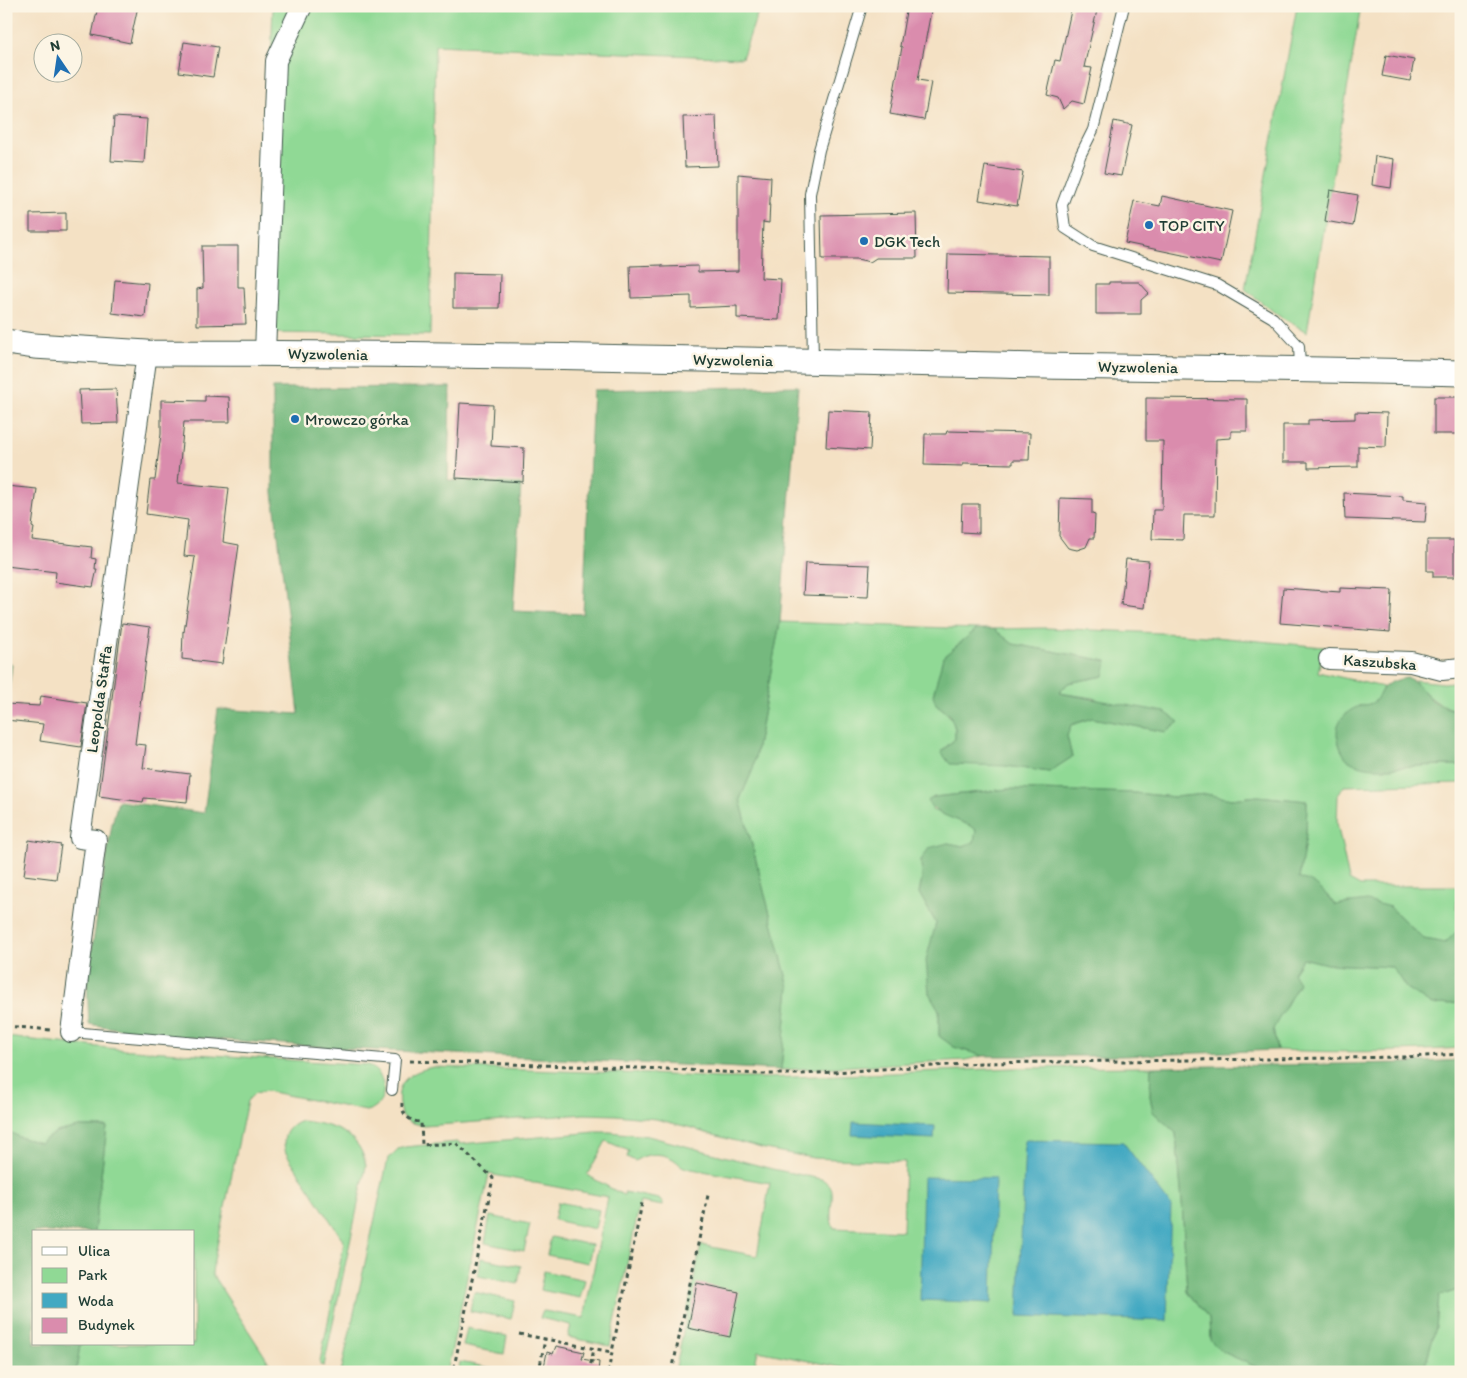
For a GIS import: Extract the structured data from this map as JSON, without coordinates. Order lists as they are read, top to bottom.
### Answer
{
  "streets": {
    "street": ["Wyzwolenia", "Kaszubska", "Leopolda Staffa"]
  },
  "crossings": [
    ["Wyzwolenia", "Leopolda Staffa"]
  ],
  "places": ["TOP CITY", "DGK Tech", "Mrowczo górka"],
  "legend": [
    "Ulica",
    "Park",
    "Woda",
    "Budynek"
  ],
  "north": "top"
}
